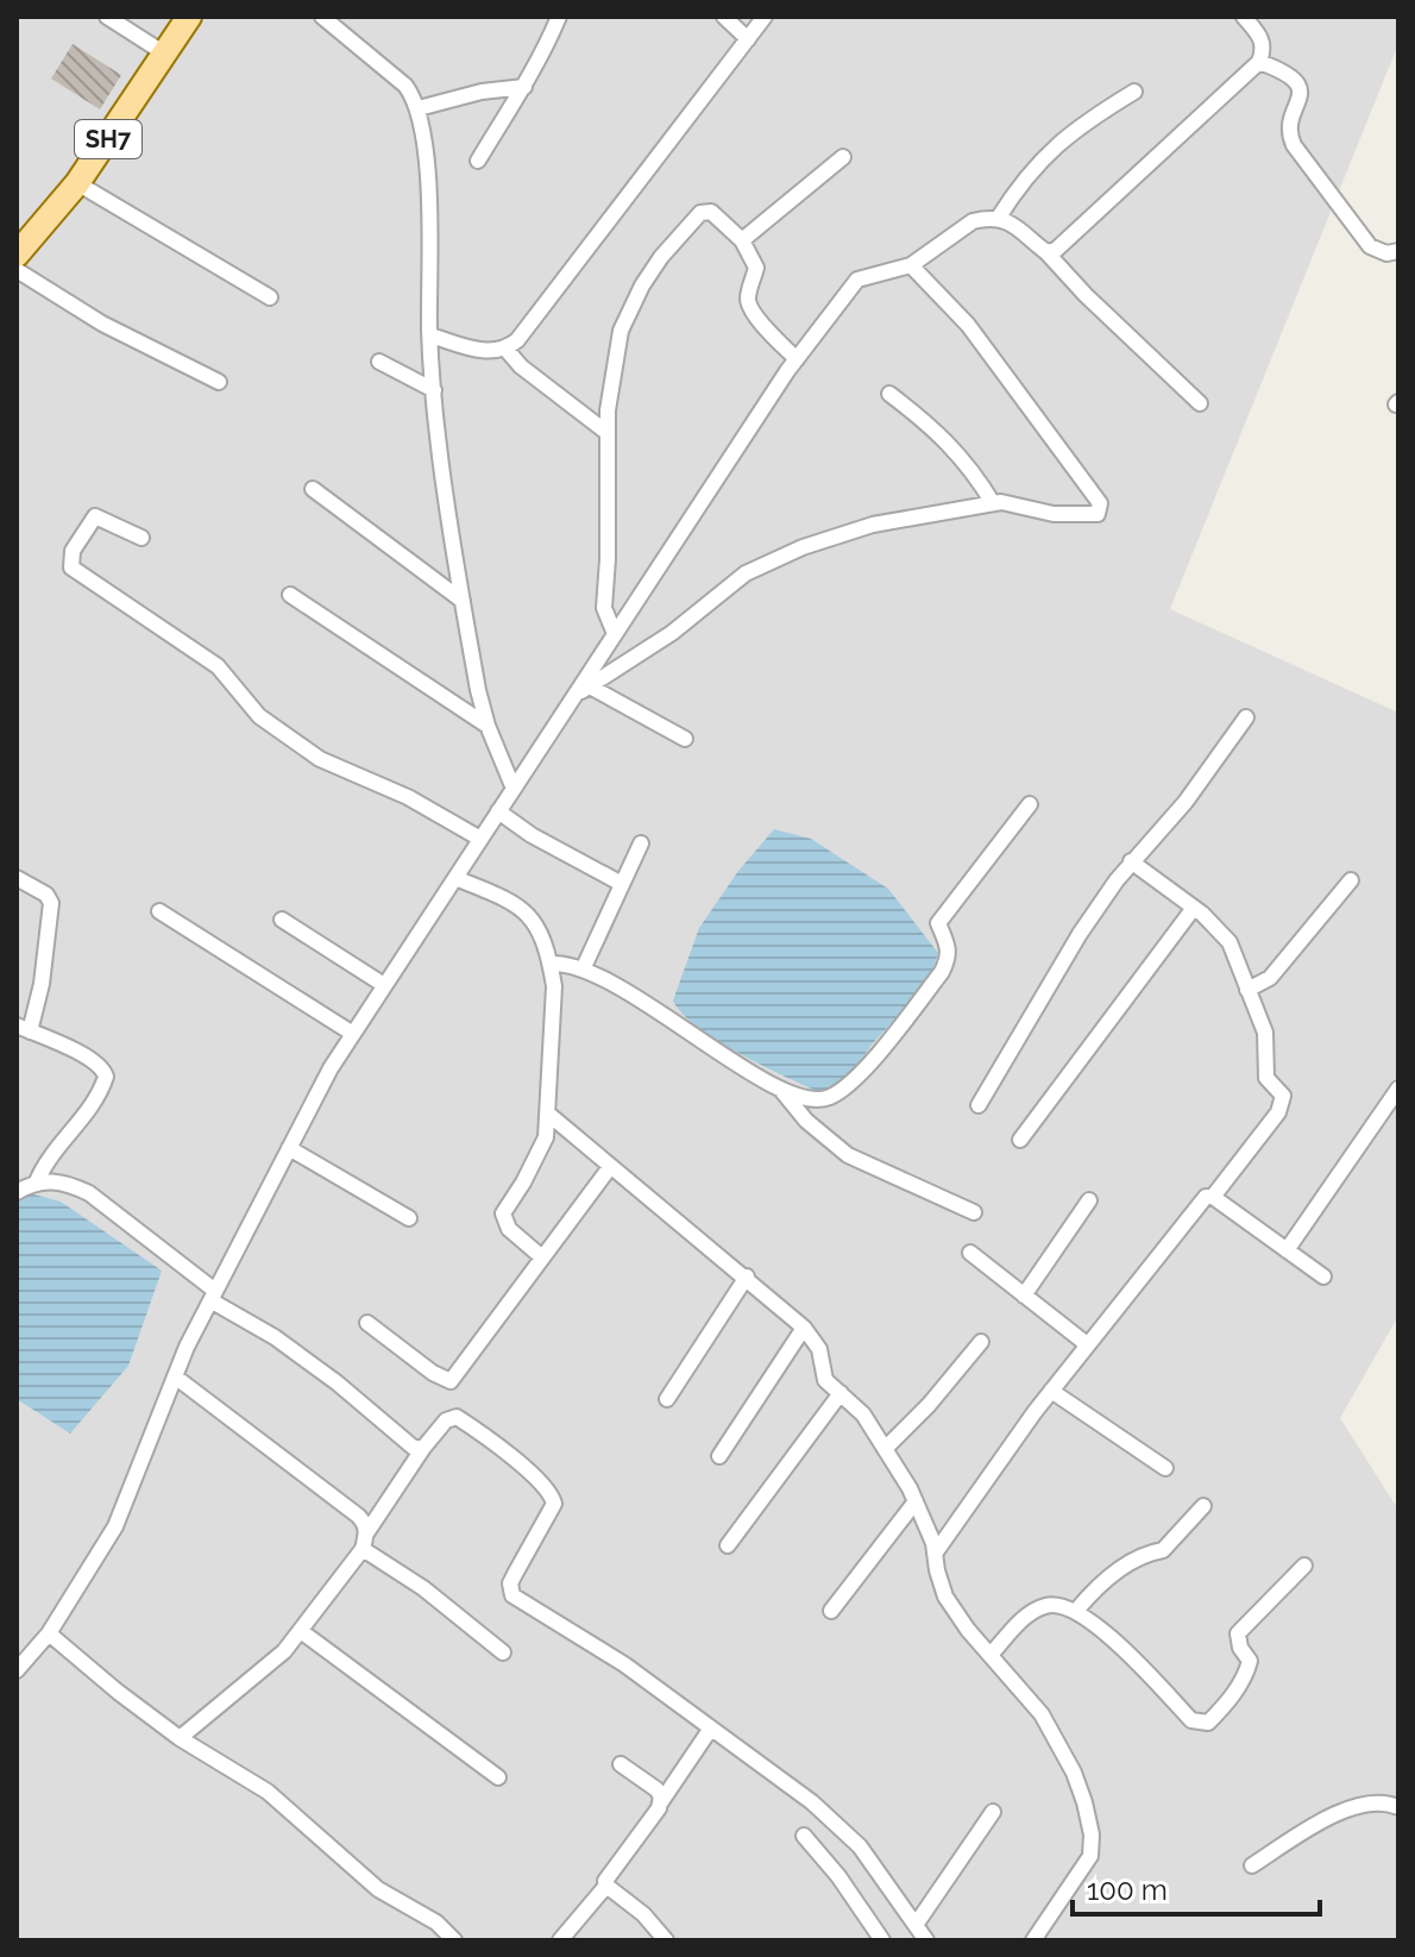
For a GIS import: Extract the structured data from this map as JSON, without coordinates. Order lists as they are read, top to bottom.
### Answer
{
  "streets": {
    "main road": ["SH7"]
  },
  "scale_bar": "100 m"
}
